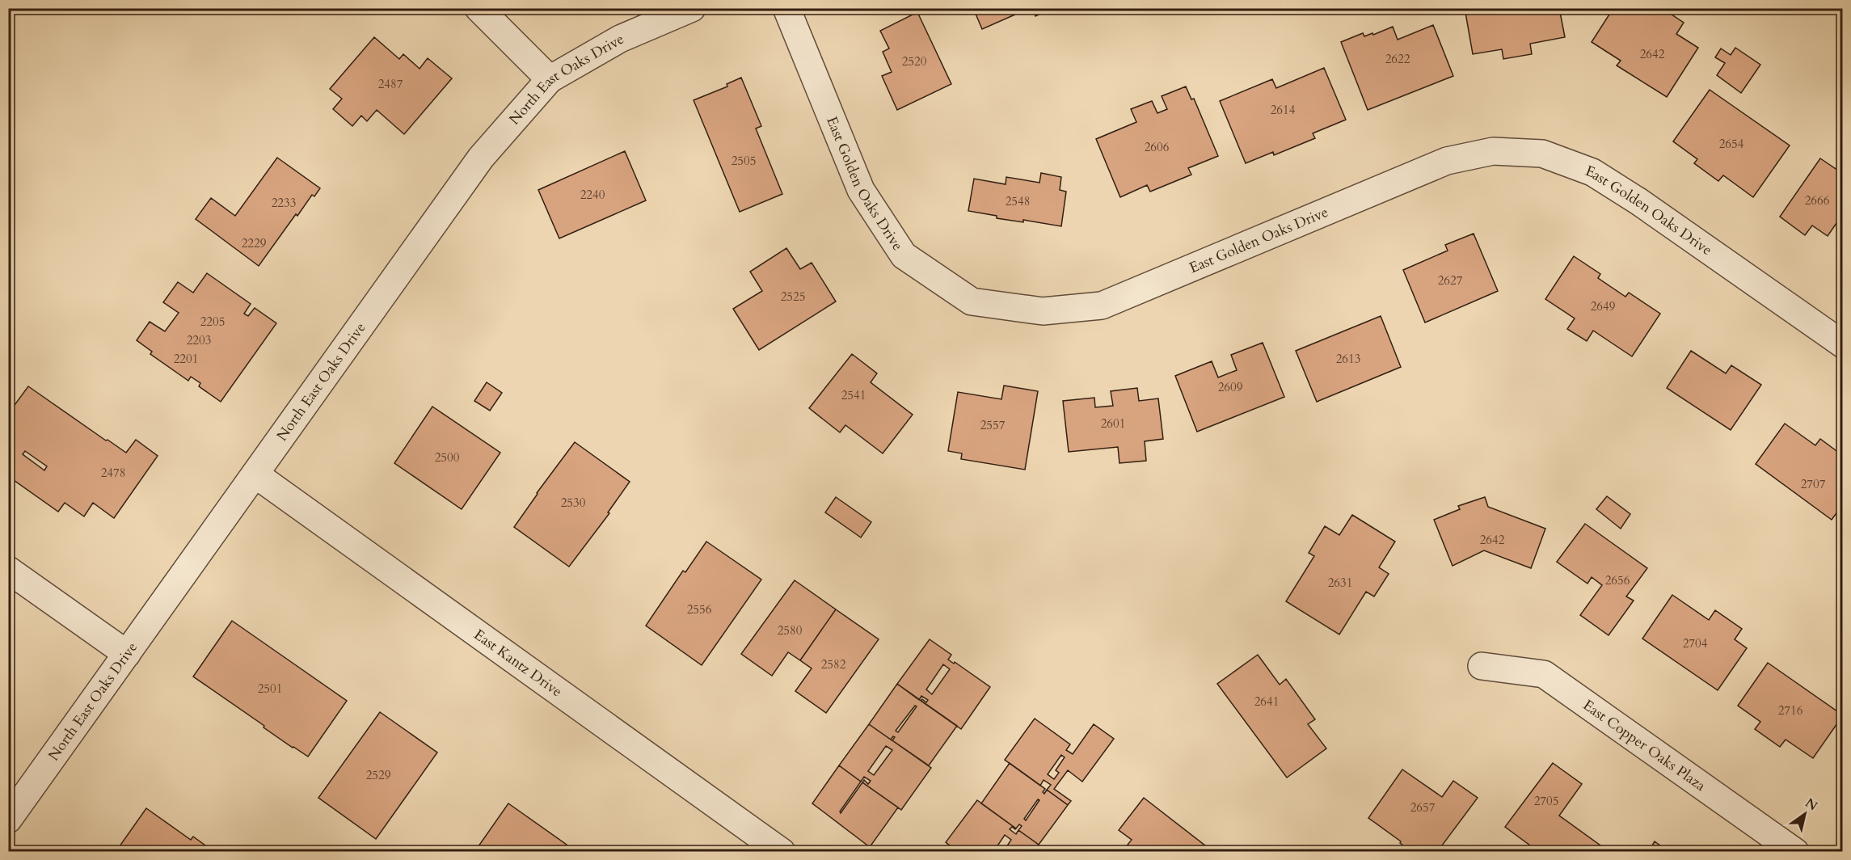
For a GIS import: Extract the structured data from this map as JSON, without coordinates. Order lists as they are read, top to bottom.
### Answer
{
  "streets": {
    "street": [
      "North East Oaks Drive",
      "East Golden Oaks Drive",
      "East Kantz Drive",
      "East Copper Oaks Plaza"
    ]
  },
  "crossings": [
    ["North East Oaks Drive", "East Kantz Drive"]
  ],
  "house_numbers": [
    "2642",
    "2622",
    "2520",
    "2487",
    "2614",
    "2654",
    "2606",
    "2505",
    "2240",
    "2666",
    "2548",
    "2233",
    "2229",
    "2627",
    "2525",
    "2649",
    "2205",
    "2203",
    "2201",
    "2613",
    "2609",
    "2541",
    "2601",
    "2557",
    "2500",
    "2478",
    "2707",
    "2530",
    "2642",
    "2656",
    "2631",
    "2556",
    "2580",
    "2704",
    "2582",
    "2501",
    "2641",
    "2716",
    "2529",
    "2705",
    "2657"
  ],
  "north": "top right"
}
